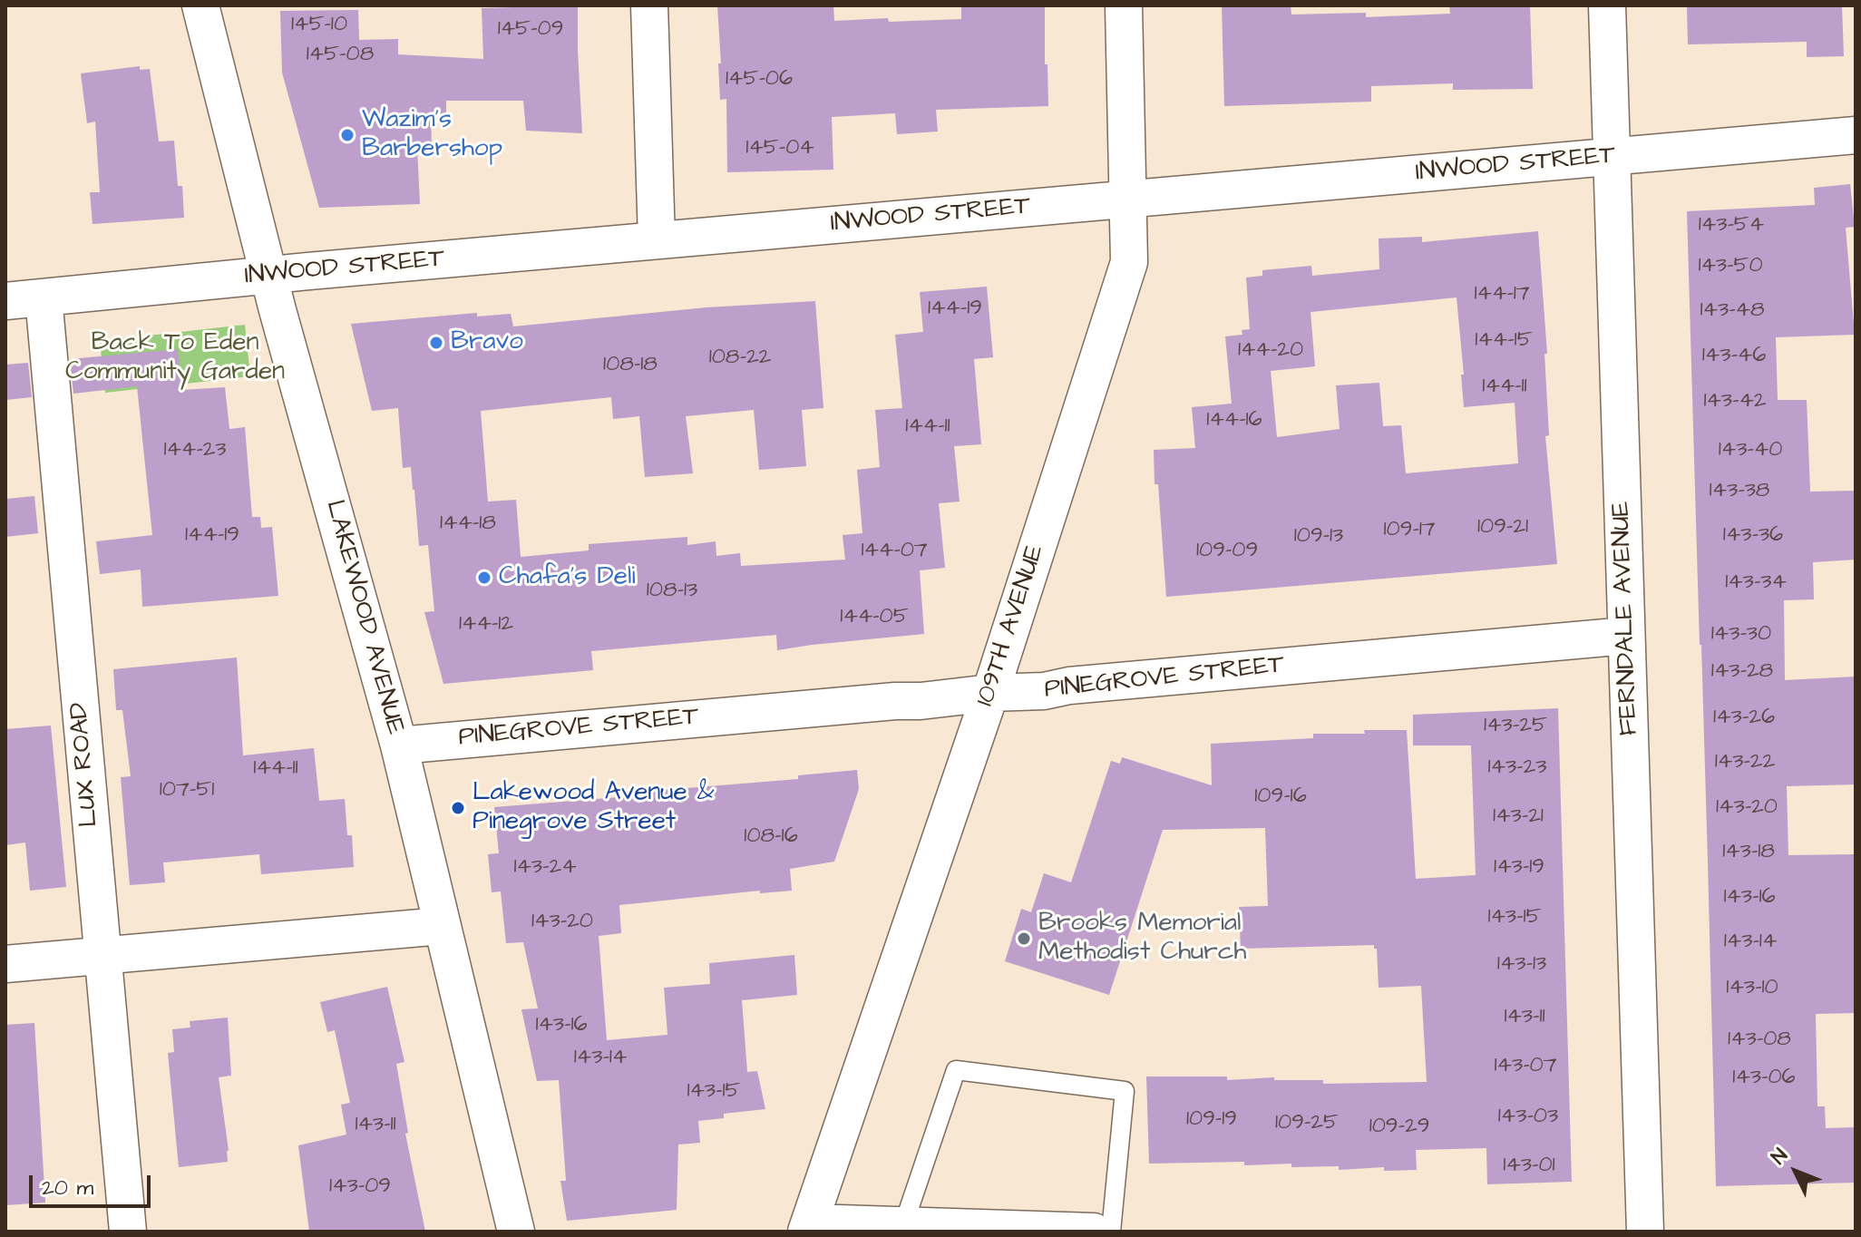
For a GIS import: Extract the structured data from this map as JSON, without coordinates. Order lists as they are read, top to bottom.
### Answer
{
  "streets": {
    "street": [
      "INWOOD STREET",
      "LAKEWOOD AVENUE",
      "FERNDALE AVENUE",
      "109TH AVENUE",
      "PINEGROVE STREET",
      "LUX ROAD"
    ]
  },
  "crossings": [
    ["INWOOD STREET", "LAKEWOOD AVENUE"],
    ["INWOOD STREET", "FERNDALE AVENUE"],
    ["INWOOD STREET", "109TH AVENUE"],
    ["INWOOD STREET", "LUX ROAD"],
    ["LAKEWOOD AVENUE", "PINEGROVE STREET"],
    ["FERNDALE AVENUE", "PINEGROVE STREET"],
    ["109TH AVENUE", "PINEGROVE STREET"]
  ],
  "parks": ["Back To Eden Community Garden"],
  "places": [
    "Wazim's Barbershop",
    "Bravo",
    "Chafa's Deli",
    "Lakewood Avenue & Pinegrove Street",
    "Brooks Memorial Methodist Church"
  ],
  "house_numbers": [
    "145-10",
    "145-09",
    "145-08",
    "145-06",
    "145-04",
    "143-54",
    "143-50",
    "144-17",
    "144-19",
    "143-48",
    "144-15",
    "144-20",
    "143-46",
    "108-22",
    "108-18",
    "144-11",
    "143-42",
    "144-16",
    "144-11",
    "144-23",
    "143-40",
    "143-38",
    "144-18",
    "109-21",
    "109-17",
    "144-19",
    "143-36",
    "109-13",
    "144-07",
    "109-09",
    "143-34",
    "108-13",
    "144-05",
    "144-12",
    "143-30",
    "143-28",
    "143-26",
    "143-25",
    "143-22",
    "143-23",
    "144-11",
    "107-51",
    "109-16",
    "143-20",
    "143-21",
    "108-16",
    "143-18",
    "143-24",
    "143-19",
    "143-16",
    "143-15",
    "143-20",
    "143-14",
    "143-13",
    "143-10",
    "143-11",
    "143-16",
    "143-08",
    "143-14",
    "143-07",
    "143-06",
    "143-15",
    "143-03",
    "109-19",
    "109-25",
    "143-11",
    "109-29",
    "143-01",
    "143-09"
  ],
  "scale_bar": "20 m",
  "north": "top left"
}
